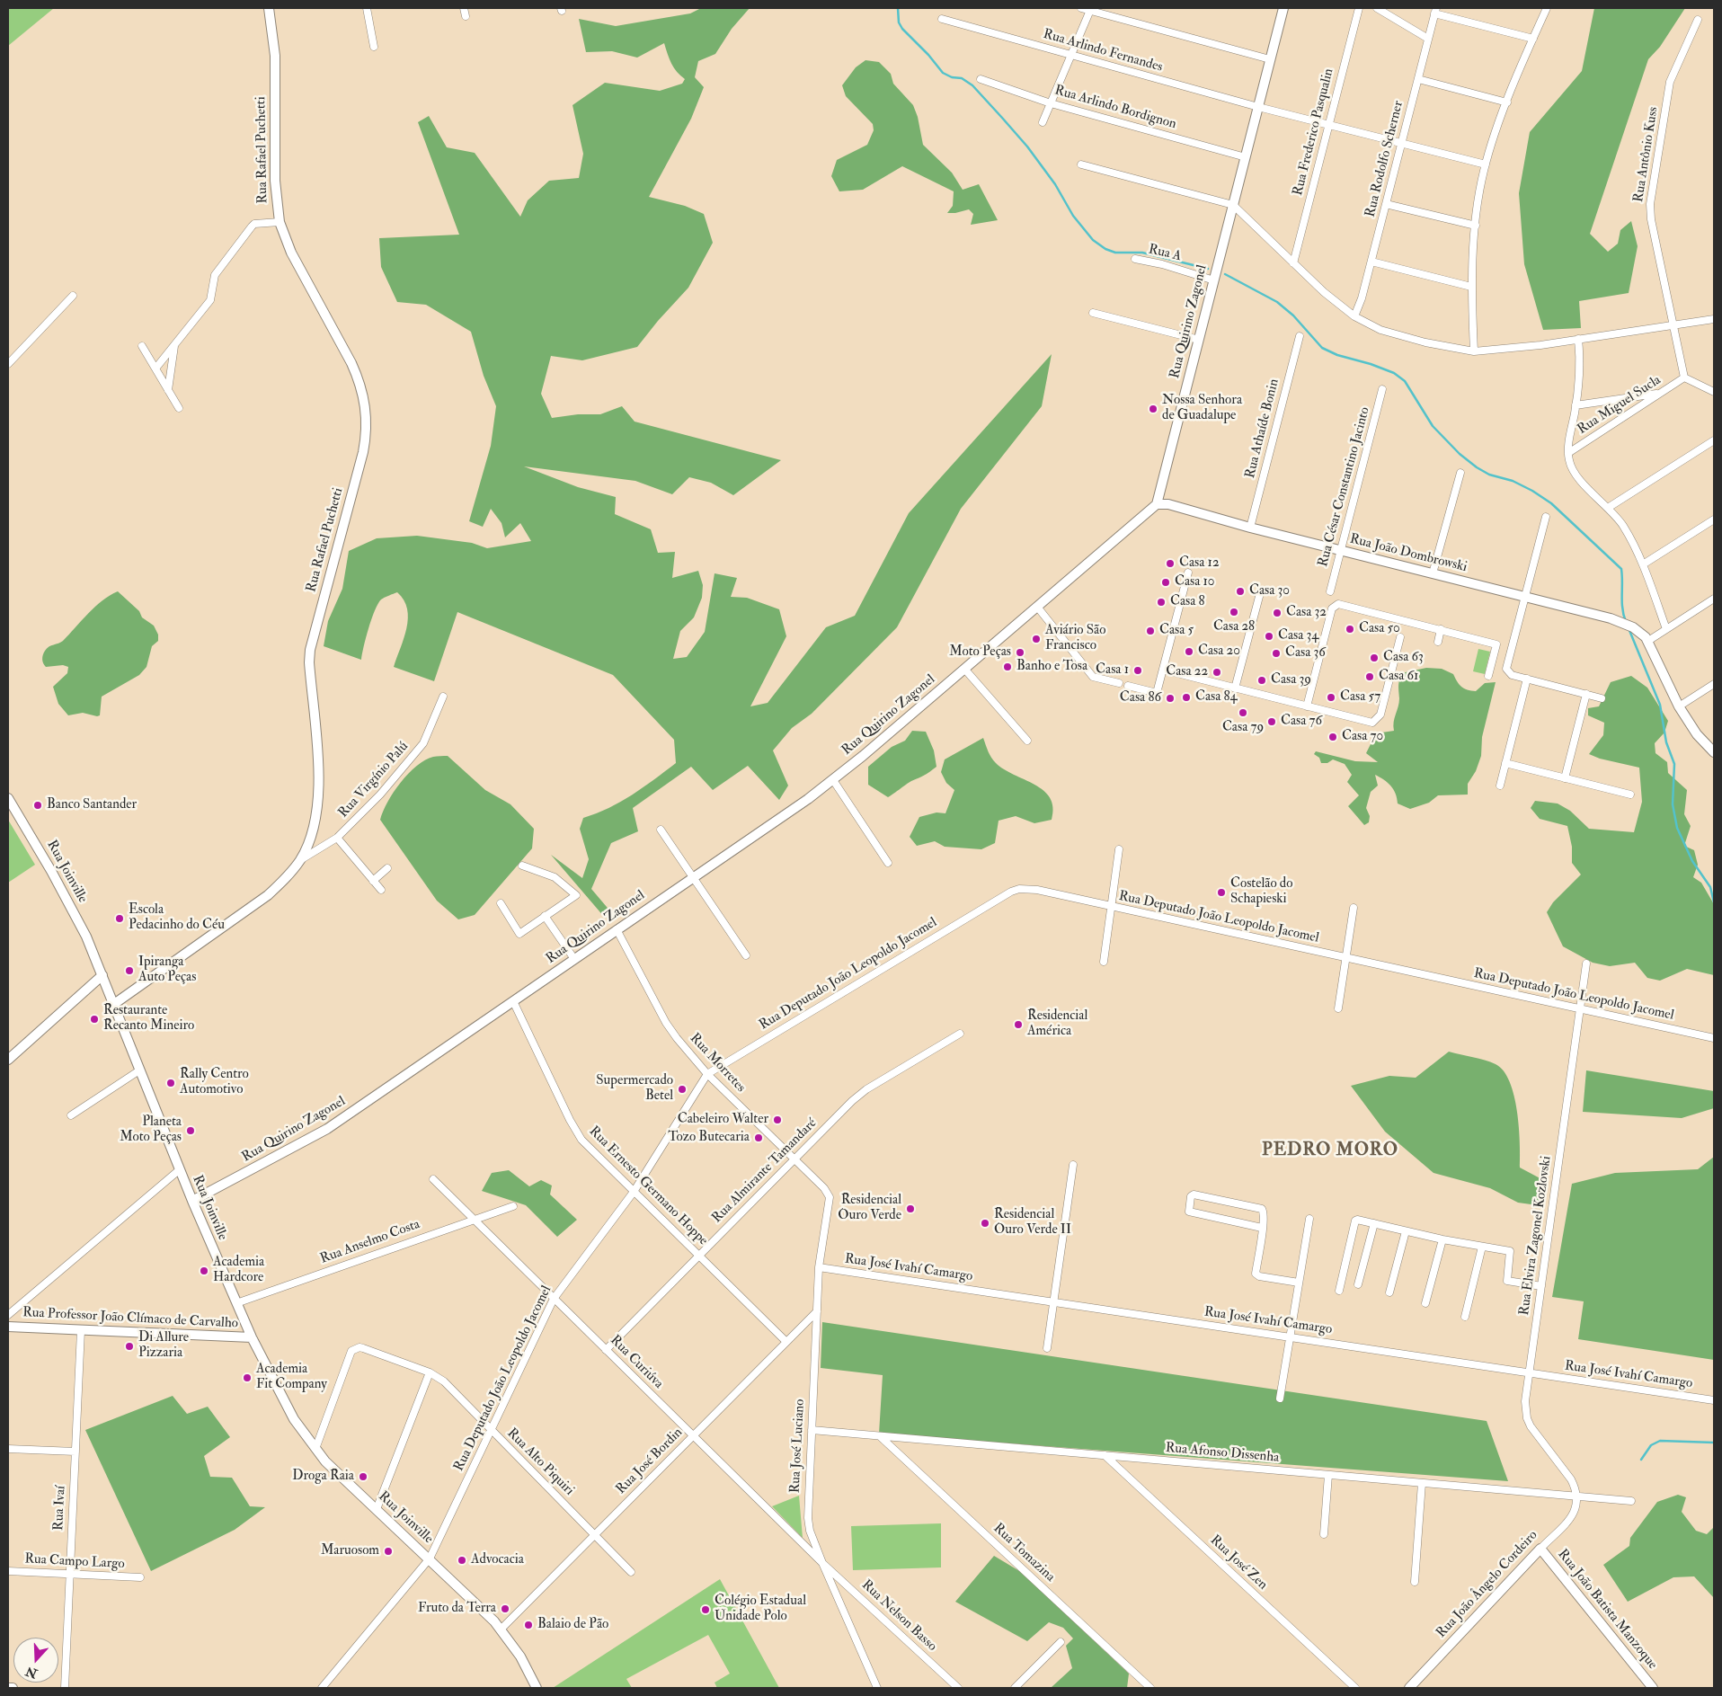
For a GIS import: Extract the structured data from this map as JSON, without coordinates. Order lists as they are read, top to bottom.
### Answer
{
  "streets": {
    "street": [
      "Rua Arlindo Fernandes",
      "Rua Arlindo Bordignon",
      "Rua Frederico Pasqualin",
      "Rua Rafael Puchetti",
      "Rua Antônio Kuss",
      "Rua Rodolfo Scherner",
      "Rua A",
      "Rua Quirino Zagonel",
      "Rua Miguel Sucla",
      "Rua Athaíde Bonin",
      "Rua César Constantino Jacinto",
      "Rua João Dombrowski",
      "Rua Virgínio Palú",
      "Rua Joinville",
      "Rua Deputado João Leopoldo Jacomel",
      "Rua Morretes",
      "Rua Almirante Tamandaré",
      "Rua Ernesto Germano Hoppe",
      "Rua Elvira Zagonel Kozlovski",
      "Rua Anselmo Costa",
      "Rua José Ivahí Camargo",
      "Rua Professor João Clímaco de Carvalho",
      "Rua Curiúva",
      "Rua José Luciano",
      "Rua Afonso Dissenha",
      "Rua José Bordin",
      "Rua Alto Piquiri",
      "Rua Ivaí",
      "Rua Tomazina",
      "Rua Campo Largo",
      "Rua José Zen",
      "Rua João Ângelo Cordeiro",
      "Rua João Batista Manzoque",
      "Rua Nelson Basso"
    ]
  },
  "crossings": [
    ["Rua Arlindo Fernandes", "Rua Frederico Pasqualin"],
    ["Rua Arlindo Fernandes", "Rua Rodolfo Scherner"],
    ["Rua Arlindo Fernandes", "Rua Quirino Zagonel"],
    ["Rua Arlindo Bordignon", "Rua Quirino Zagonel"],
    ["Rua Rafael Puchetti", "Rua Virgínio Palú"],
    ["Rua Rafael Puchetti", "Rua Joinville"],
    ["Rua Antônio Kuss", "Rua Miguel Sucla"],
    ["Rua A", "Rua Quirino Zagonel"],
    ["Rua Quirino Zagonel", "Rua João Dombrowski"],
    ["Rua Quirino Zagonel", "Rua Joinville"],
    ["Rua Quirino Zagonel", "Rua Morretes"],
    ["Rua Quirino Zagonel", "Rua Ernesto Germano Hoppe"],
    ["Rua Athaíde Bonin", "Rua João Dombrowski"],
    ["Rua César Constantino Jacinto", "Rua João Dombrowski"],
    ["Rua Joinville", "Rua Deputado João Leopoldo Jacomel"],
    ["Rua Joinville", "Rua Anselmo Costa"],
    ["Rua Joinville", "Rua Professor João Clímaco de Carvalho"],
    ["Rua Joinville", "Rua José Bordin"],
    ["Rua Joinville", "Rua Alto Piquiri"],
    ["Rua Deputado João Leopoldo Jacomel", "Rua Morretes"],
    ["Rua Deputado João Leopoldo Jacomel", "Rua Ernesto Germano Hoppe"],
    ["Rua Deputado João Leopoldo Jacomel", "Rua Elvira Zagonel Kozlovski"],
    ["Rua Deputado João Leopoldo Jacomel", "Rua Curiúva"],
    ["Rua Deputado João Leopoldo Jacomel", "Rua Alto Piquiri"],
    ["Rua Morretes", "Rua Almirante Tamandaré"],
    ["Rua Morretes", "Rua José Luciano"],
    ["Rua Almirante Tamandaré", "Rua Ernesto Germano Hoppe"],
    ["Rua Almirante Tamandaré", "Rua Curiúva"],
    ["Rua Ernesto Germano Hoppe", "Rua José Bordin"],
    ["Rua Elvira Zagonel Kozlovski", "Rua José Ivahí Camargo"],
    ["Rua Elvira Zagonel Kozlovski", "Rua Afonso Dissenha"],
    ["Rua Elvira Zagonel Kozlovski", "Rua João Ângelo Cordeiro"],
    ["Rua Anselmo Costa", "Rua Curiúva"],
    ["Rua José Ivahí Camargo", "Rua José Luciano"],
    ["Rua Professor João Clímaco de Carvalho", "Rua Ivaí"],
    ["Rua Curiúva", "Rua José Luciano"],
    ["Rua Curiúva", "Rua José Bordin"],
    ["Rua Curiúva", "Rua Nelson Basso"],
    ["Rua José Luciano", "Rua Afonso Dissenha"],
    ["Rua José Luciano", "Rua José Bordin"],
    ["Rua José Luciano", "Rua Nelson Basso"],
    ["Rua Afonso Dissenha", "Rua Tomazina"],
    ["Rua Afonso Dissenha", "Rua José Zen"],
    ["Rua Afonso Dissenha", "Rua João Ângelo Cordeiro"],
    ["Rua José Bordin", "Rua Alto Piquiri"],
    ["Rua Ivaí", "Rua Campo Largo"],
    ["Rua João Ângelo Cordeiro", "Rua João Batista Manzoque"]
  ],
  "districts": ["PEDRO MORO"],
  "places": [
    "Nossa Senhora de Guadalupe",
    "Casa 12",
    "Casa 10",
    "Casa 30",
    "Casa 8",
    "Casa 28",
    "Casa 32",
    "Casa 50",
    "Casa 5",
    "Casa 34",
    "Aviário São Francisco",
    "Casa 20",
    "Moto Peças",
    "Casa 36",
    "Casa 63",
    "Banho e Tosa",
    "Casa 1",
    "Casa 22",
    "Casa 61",
    "Casa 39",
    "Casa 84",
    "Casa 57",
    "Casa 86",
    "Casa 79",
    "Casa 76",
    "Casa 70",
    "Banco Santander",
    "Costelão do Schapieski",
    "Escola Pedacinho do Céu",
    "Ipiranga Auto Peças",
    "Restaurante Recanto Mineiro",
    "Residencial América",
    "Rally Centro Automotivo",
    "Supermercado Betel",
    "Cabeleiro Walter",
    "Planeta Moto Peças",
    "Tozo Butecaria",
    "Residencial Ouro Verde",
    "Residencial Ouro Verde II",
    "Academia Hardcore",
    "Di Allure Pizzaria",
    "Academia Fit Company",
    "Droga Raia",
    "Maruosom",
    "Advocacia",
    "Fruto da Terra",
    "Colégio Estadual Unidade Polo",
    "Balaio de Pão"
  ],
  "north": "bottom"
}
